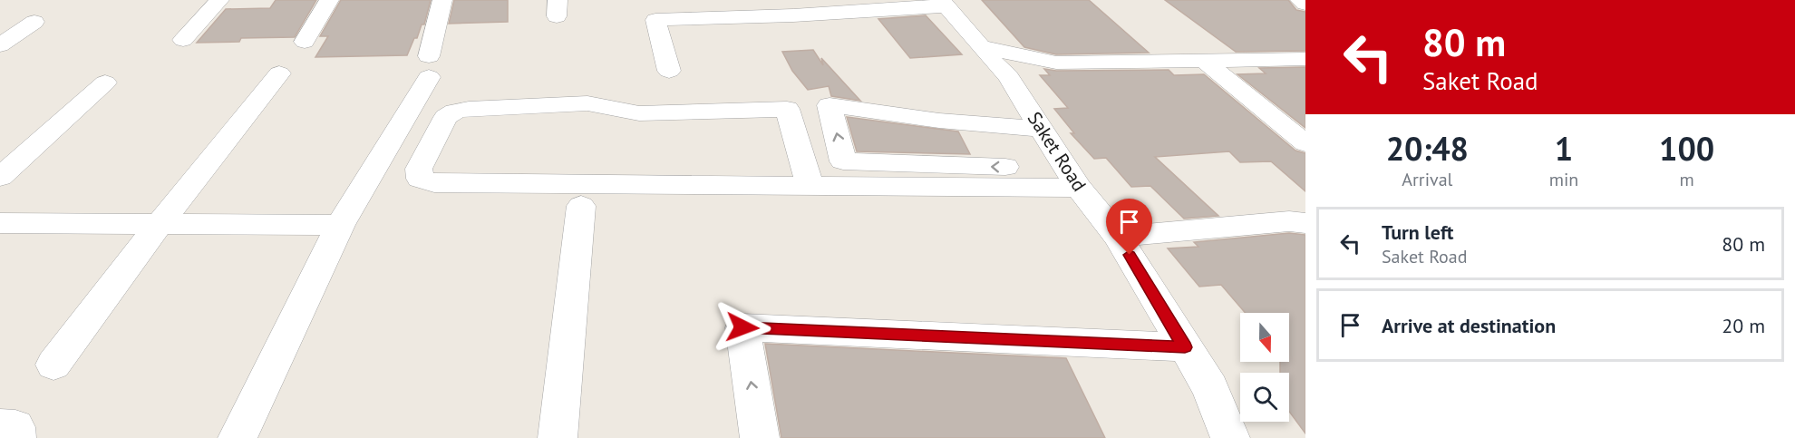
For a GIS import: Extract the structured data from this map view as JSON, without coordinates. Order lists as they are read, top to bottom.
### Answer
{
  "streets": {
    "street": ["Saket Road"]
  },
  "north": "bottom",
  "page": {
    "turn": ["80 m", "Saket Road"],
    "eta": [
      "20:48",
      "Arrival",
      "1",
      "min",
      "100",
      "m"
    ],
    "list": [
      {
        "name": "Turn left",
        "note": "Saket Road",
        "value": "80 m"
      },
      {
        "name": "Arrive at destination",
        "value": "20 m"
      }
    ]
  }
}
